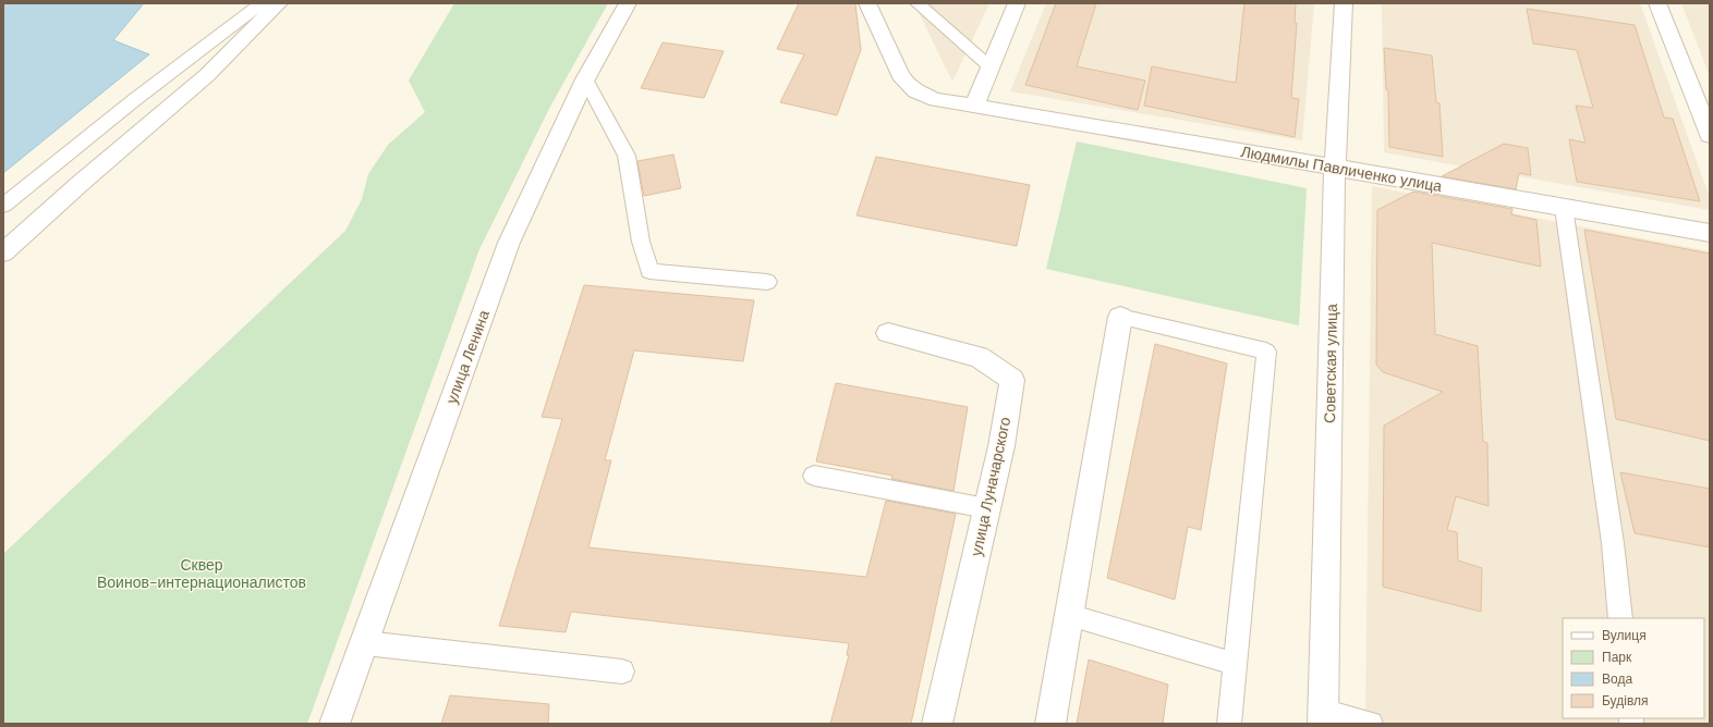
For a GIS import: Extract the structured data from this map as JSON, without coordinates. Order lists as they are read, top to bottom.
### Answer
{
  "streets": {
    "street": [
      "Людмилы Павличенко улица",
      "улица Ленина",
      "Советская улица",
      "улица Луначарского"
    ]
  },
  "crossings": [
    ["Людмилы Павличенко улица", "Советская улица"]
  ],
  "parks": ["Сквер Воинов-интернационалистов"],
  "legend": [
    "Вулиця",
    "Парк",
    "Вода",
    "Будівля"
  ]
}
